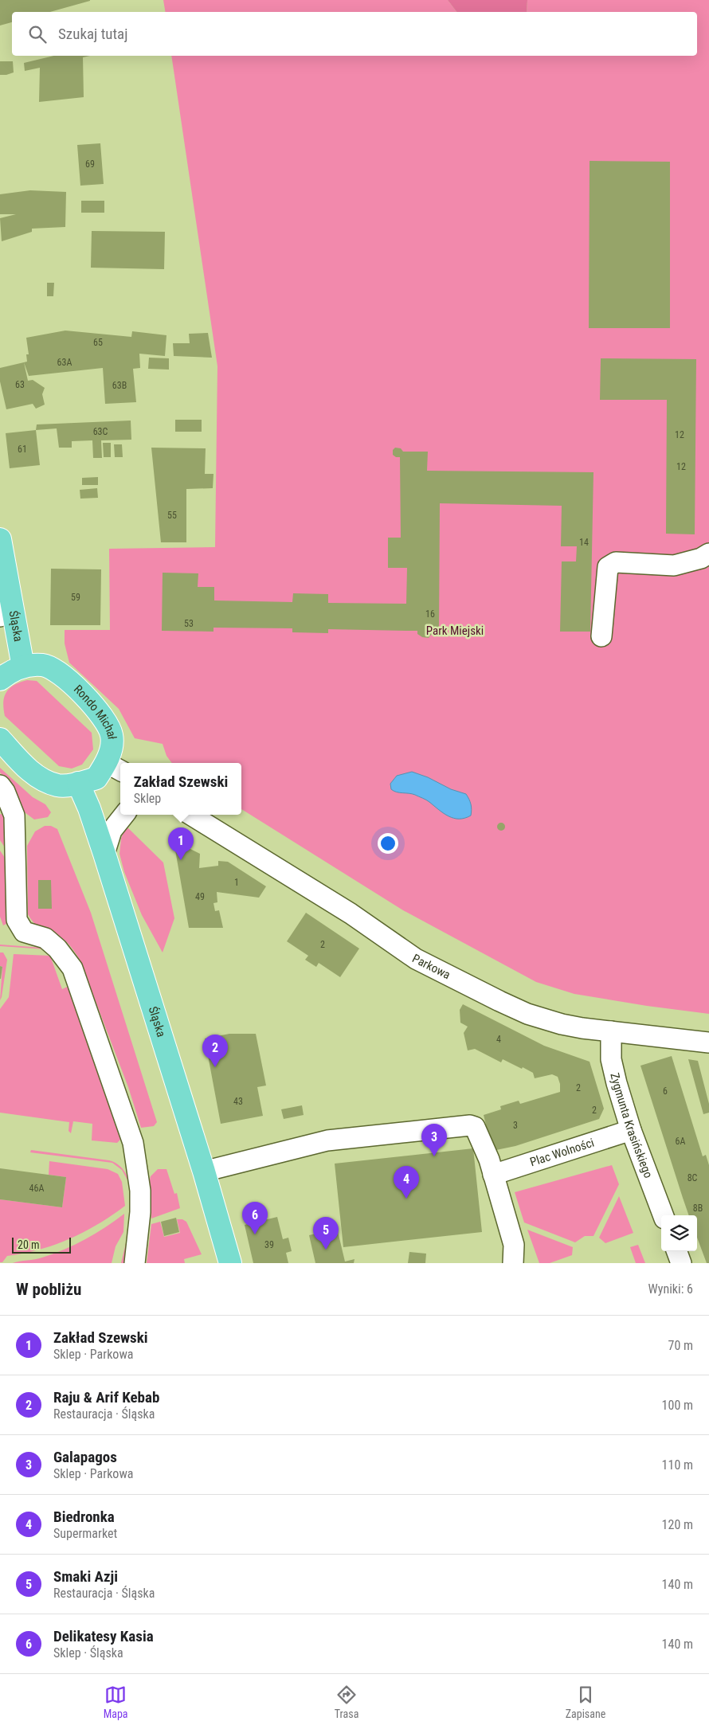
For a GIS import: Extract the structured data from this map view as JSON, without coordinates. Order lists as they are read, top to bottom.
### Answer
{
  "streets": {
    "main road": ["Śląska", "Rondo Michał"],
    "street": ["Parkowa", "Zygmunta Krasińskiego", "Plac Wolności"]
  },
  "crossings": [
    ["Śląska", "Rondo Michał"],
    ["Parkowa", "Zygmunta Krasińskiego"],
    ["Zygmunta Krasińskiego", "Plac Wolności"]
  ],
  "parks": ["Park Miejski"],
  "house_numbers": [
    "69",
    "65",
    "63A",
    "63",
    "63B",
    "63C",
    "12",
    "61",
    "12",
    "55",
    "14",
    "59",
    "16",
    "53",
    "1",
    "49",
    "2",
    "4",
    "2",
    "6",
    "43",
    "2",
    "3",
    "6A",
    "8C",
    "46A",
    "8B",
    "39"
  ],
  "scale_bar": "20 m",
  "page": {
    "search": "Szukaj tutaj",
    "popup": ["Zakład Szewski", "Sklep"],
    "pins": [
      "1",
      "2",
      "3",
      "4",
      "6",
      "5"
    ],
    "scale": "20 m",
    "heading": ["W pobliżu", "Wyniki: 6"],
    "list": [
      {
        "mark": "1",
        "name": "Zakład Szewski",
        "note": "Sklep · Parkowa",
        "value": "70 m"
      },
      {
        "mark": "2",
        "name": "Raju & Arif Kebab",
        "note": "Restauracja · Śląska",
        "value": "100 m"
      },
      {
        "mark": "3",
        "name": "Galapagos",
        "note": "Sklep · Parkowa",
        "value": "110 m"
      },
      {
        "mark": "4",
        "name": "Biedronka",
        "note": "Supermarket",
        "value": "120 m"
      },
      {
        "mark": "5",
        "name": "Smaki Azji",
        "note": "Restauracja · Śląska",
        "value": "140 m"
      },
      {
        "mark": "6",
        "name": "Delikatesy Kasia",
        "note": "Sklep · Śląska",
        "value": "140 m"
      }
    ],
    "nav": ["Mapa", "Trasa", "Zapisane"]
  }
}
